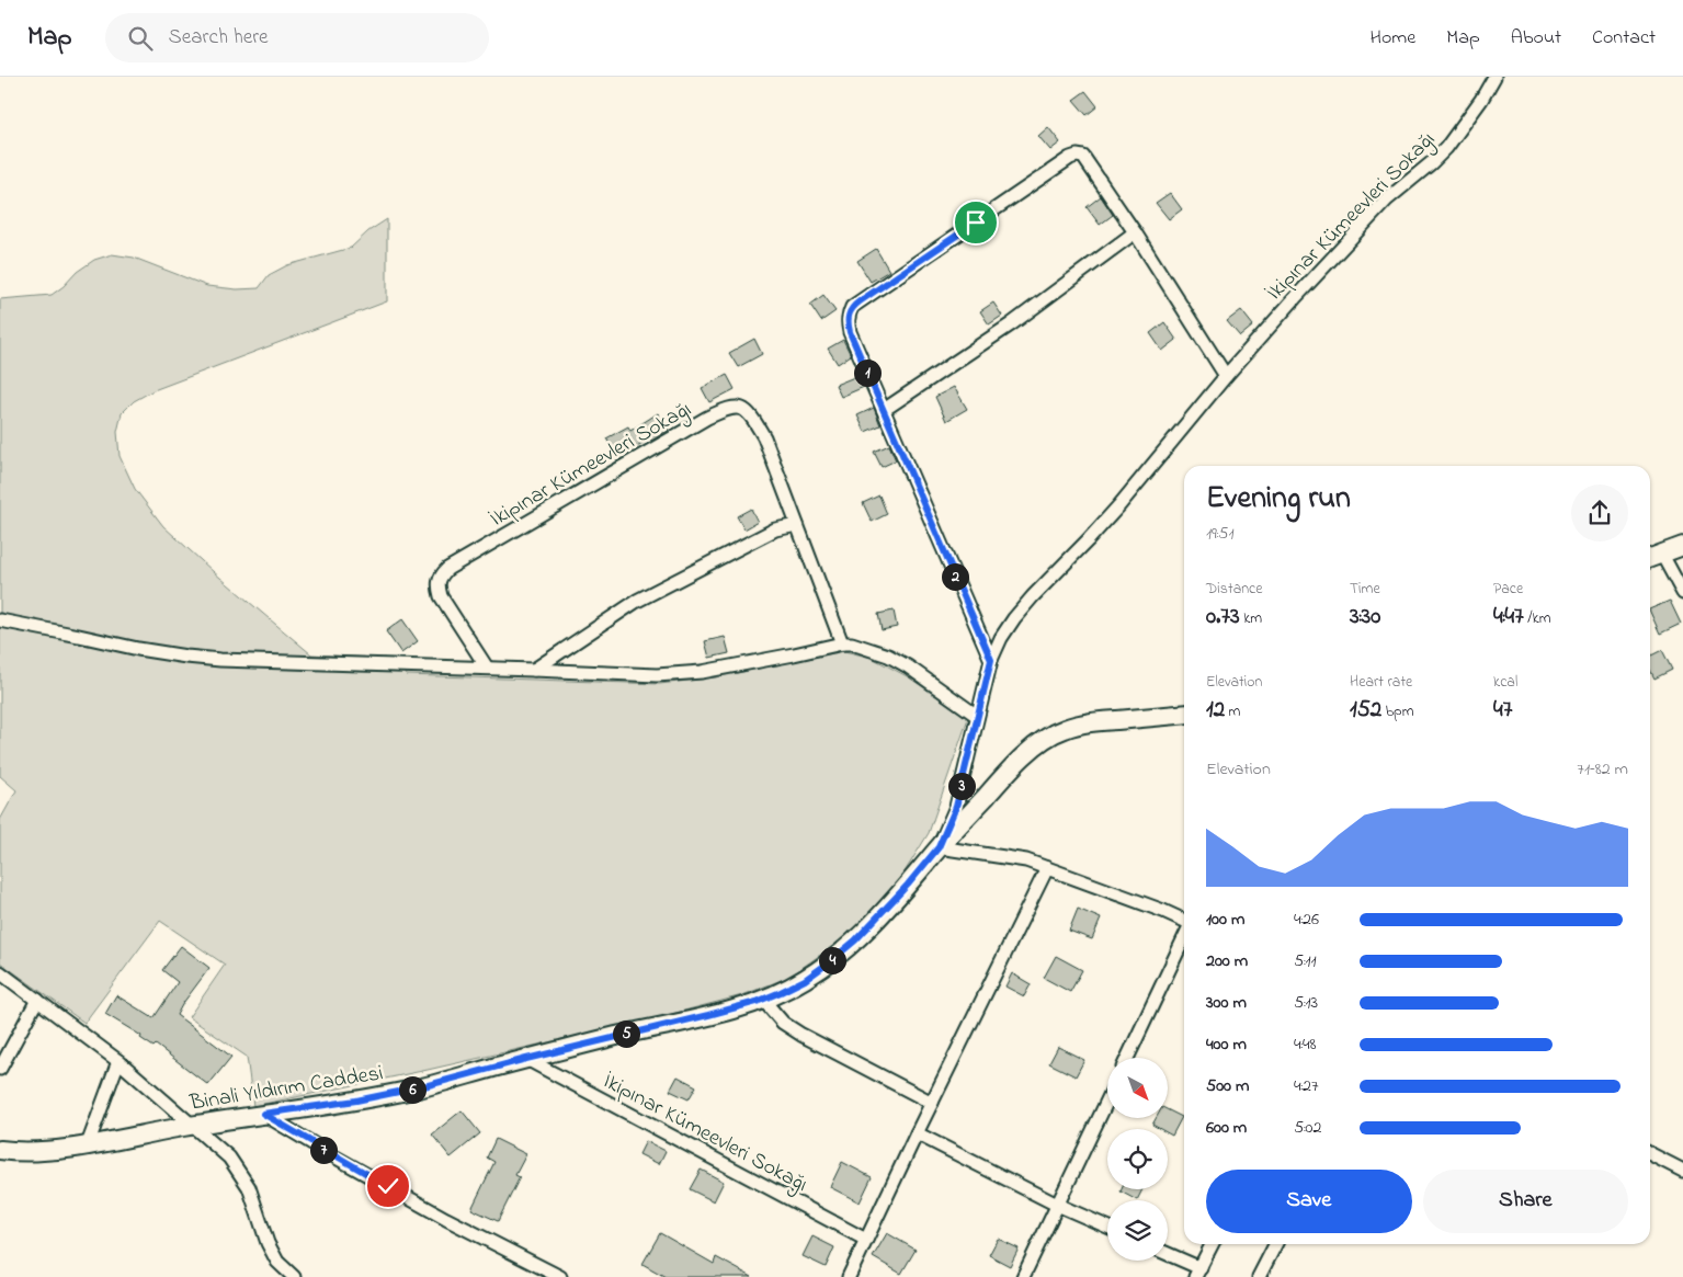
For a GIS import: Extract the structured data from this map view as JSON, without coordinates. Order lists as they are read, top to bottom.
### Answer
{
  "streets": {
    "street": ["İkipınar Kümeevleri Sokağı", "Binali Yıldırım Caddesi"]
  },
  "crossings": [
    ["İkipınar Kümeevleri Sokağı", "Binali Yıldırım Caddesi"]
  ],
  "north": "bottom right",
  "page": {
    "header": "Map",
    "search": "Search here",
    "nav": [
      "Home",
      "Map",
      "About",
      "Contact"
    ],
    "pins": [
      "1",
      "2",
      "3",
      "4",
      "5",
      "6",
      "7"
    ],
    "heading": ["Evening run", "19:51"],
    "stats": [
      ["Distance", "0.73 km"],
      ["Time", "3:30"],
      ["Pace", "4:47 /km"],
      ["Elevation", "12 m"],
      ["Heart rate", "152 bpm"],
      ["kcal", "47"]
    ],
    "chart": ["Elevation", "71–82 m"],
    "list": [
      {
        "name": "100 m",
        "note": "4:26"
      },
      {
        "name": "200 m",
        "note": "5:11"
      },
      {
        "name": "300 m",
        "note": "5:13"
      },
      {
        "name": "400 m",
        "note": "4:48"
      },
      {
        "name": "500 m",
        "note": "4:27"
      },
      {
        "name": "600 m",
        "note": "5:02"
      }
    ],
    "buttons": ["Save", "Share"]
  }
}
